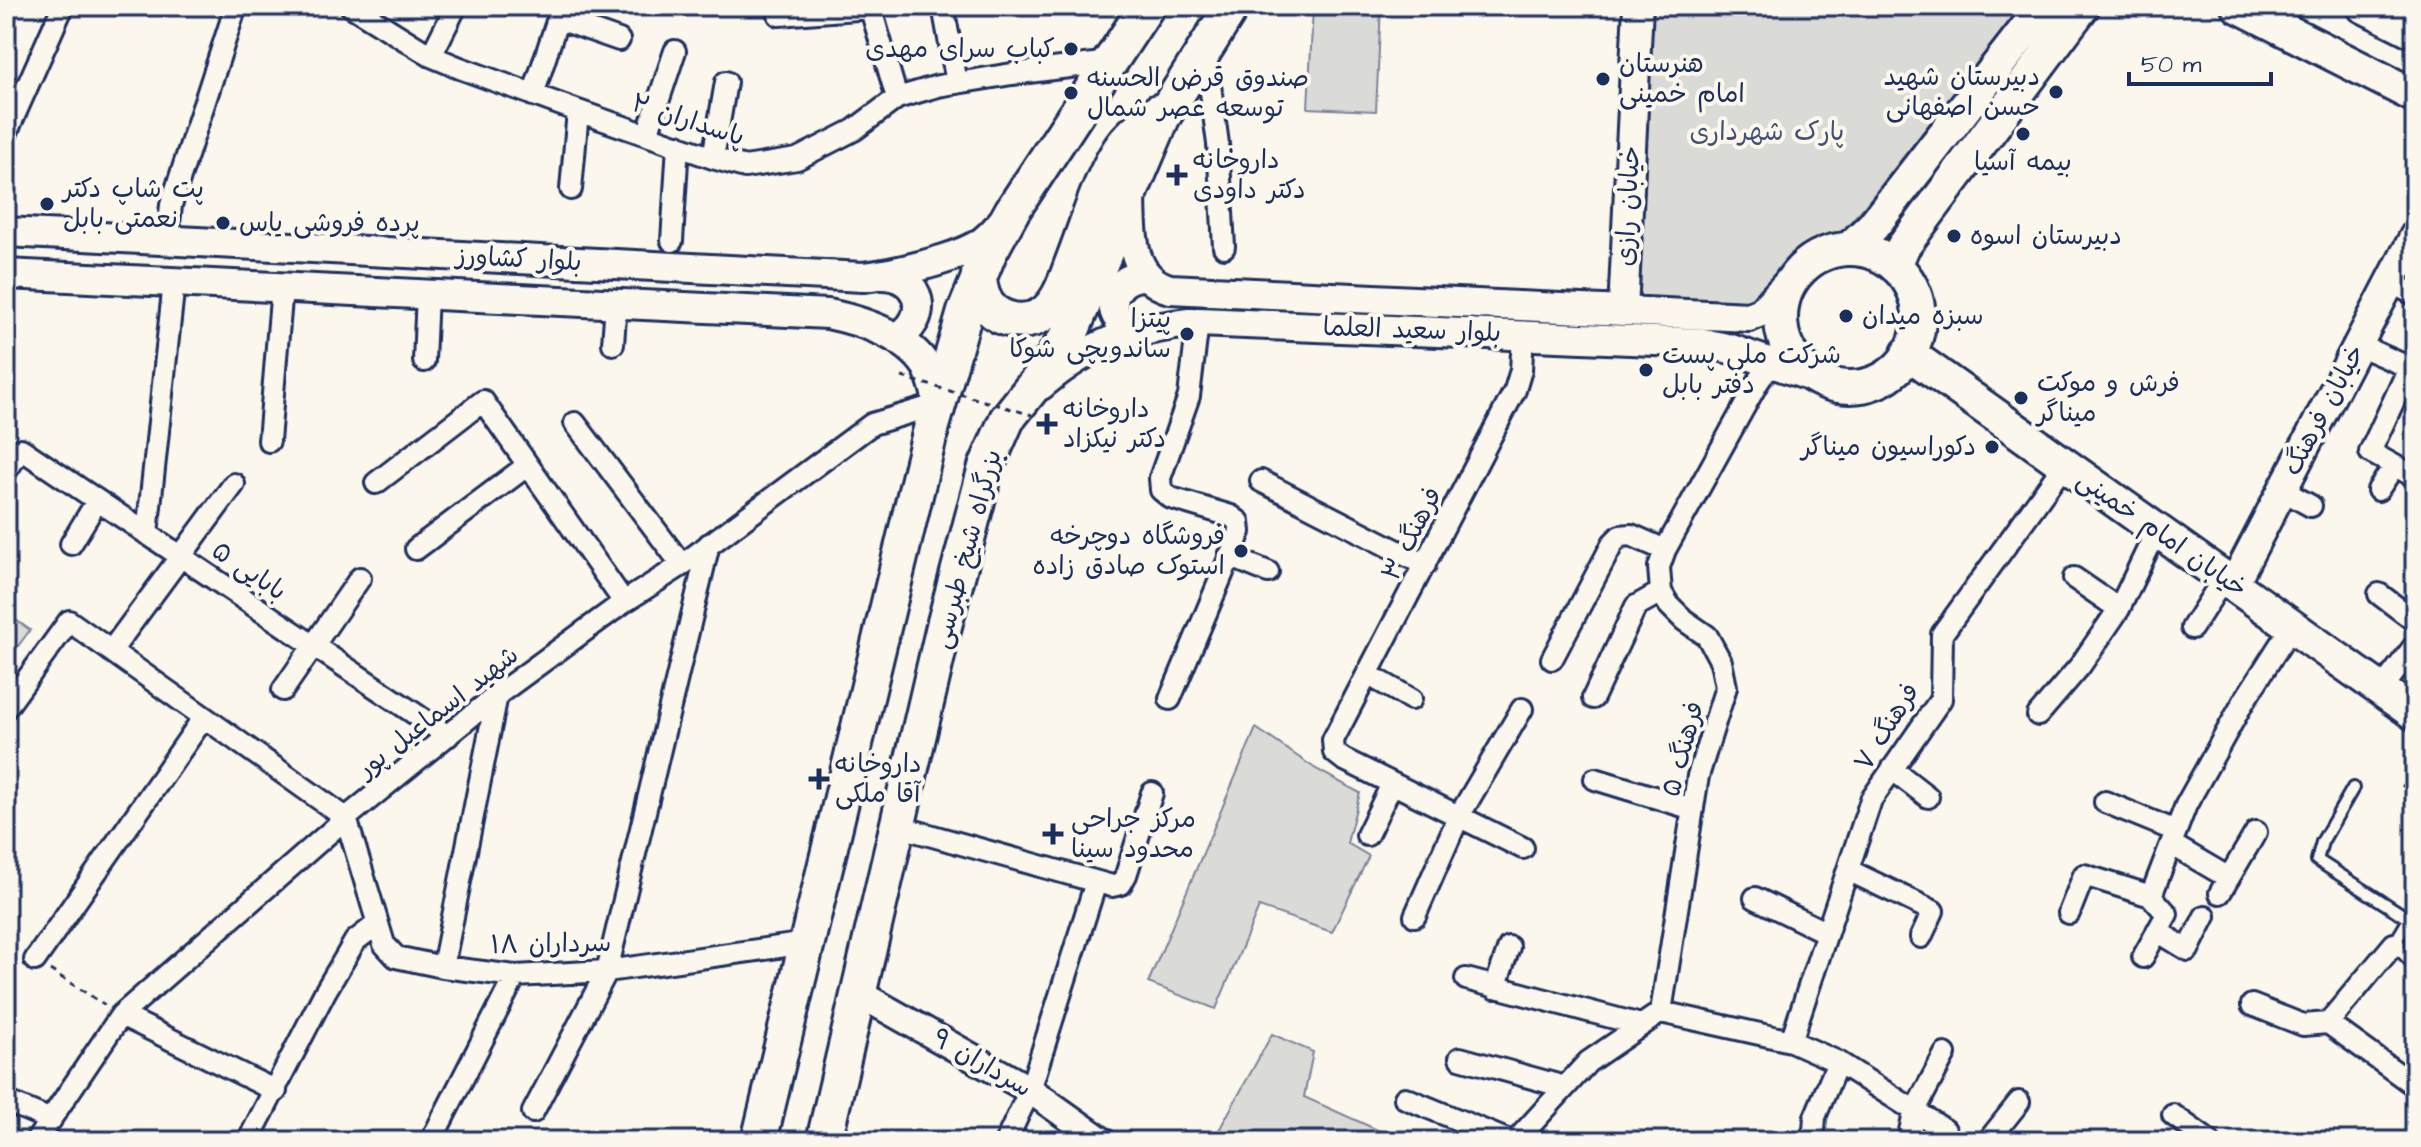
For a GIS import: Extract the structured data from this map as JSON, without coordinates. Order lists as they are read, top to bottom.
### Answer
{
  "streets": {
    "highway": ["بزرگراه شیخ طبرسی"],
    "main road": [
      "خیابان رازی",
      "بلوار کشاورز",
      "بلوار سعید العلما",
      "خیابان فرهنگ",
      "خیابان امام خمینی"
    ],
    "street": [
      "پاسداران ۲",
      "فرهنگ ۳",
      "بابایی ۵",
      "شهید اسماعیل پور",
      "فرهنگ ۷",
      "فرهنگ ۵",
      "سرداران ۱۸",
      "سرداران ۹"
    ]
  },
  "crossings": [
    ["خیابان رازی", "بلوار سعید العلما"],
    ["بلوار کشاورز", "شهید اسماعیل پور"],
    ["بلوار سعید العلما", "فرهنگ ۳"],
    ["بلوار سعید العلما", "خیابان امام خمینی"],
    ["بلوار سعید العلما", "بزرگراه شیخ طبرسی"],
    ["خیابان فرهنگ", "خیابان امام خمینی"],
    ["خیابان امام خمینی", "فرهنگ ۷"],
    ["بزرگراه شیخ طبرسی", "سرداران ۹"],
    ["بابایی ۵", "شهید اسماعیل پور"],
    ["شهید اسماعیل پور", "سرداران ۱۸"]
  ],
  "parks": ["پارک شهرداری"],
  "places": {
    "other": [
      "کباب سرای مهدی",
      "هنرستان امام خمینی",
      "دبیرستان شهید حسن اصفهانی",
      "صندوق قرض الحسنه توسعه عصر شمال",
      "بیمه آسیا",
      "پت شاپ دکتر نعمتی بابل",
      "پرده فروشی یاس",
      "دبیرستان اسوه",
      "سبزه میدان",
      "پیتزا ساندویچی شوکا",
      "شرکت ملی پست دفتر بابل",
      "فرش و موکت میناگر",
      "دکوراسیون میناگر",
      "فروشگاه دوچرخه استوک صادق زاده"
    ],
    "health": [
      "داروخانه دکتر داودی",
      "داروخانه دکتر نیکزاد",
      "داروخانه آقا ملکی",
      "مرکز جراحی محدود سینا"
    ]
  },
  "scale_bar": "50 m"
}
